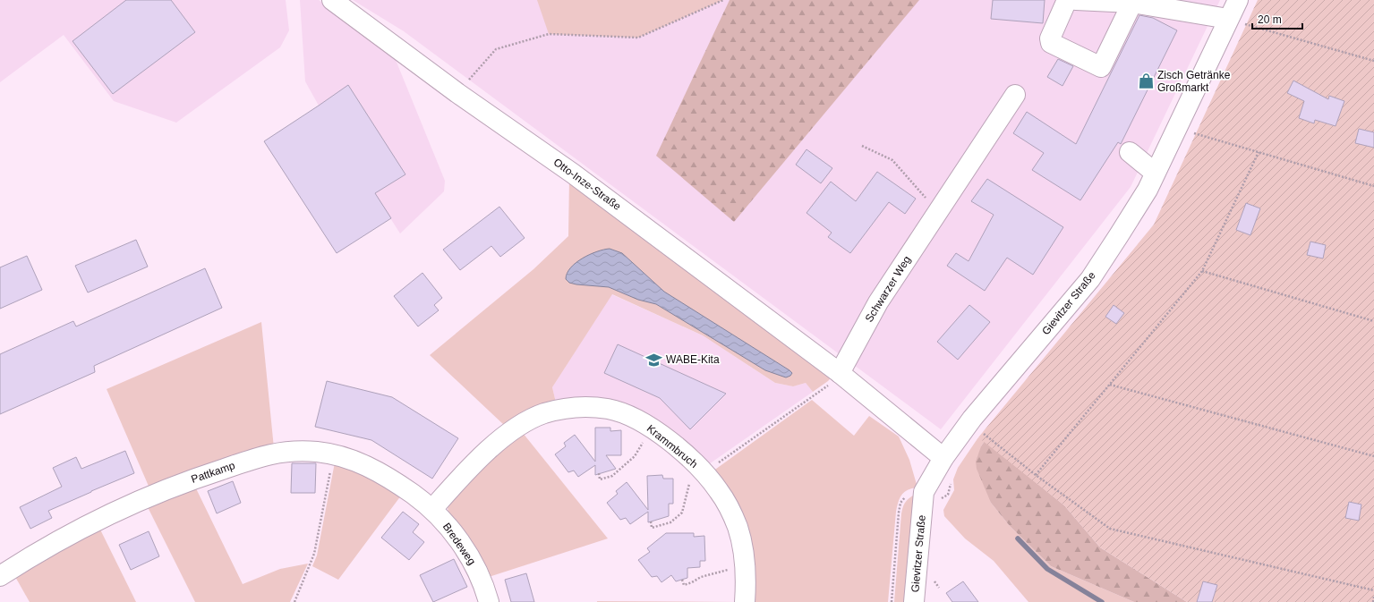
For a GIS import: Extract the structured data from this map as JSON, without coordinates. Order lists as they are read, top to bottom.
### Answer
{
  "streets": {
    "street": [
      "Otto-Inze-Straße",
      "Schwarzer Weg",
      "Gievitzer Straße",
      "Krammbruch",
      "Pattkamp",
      "Bredeweg"
    ]
  },
  "crossings": [
    ["Otto-Inze-Straße", "Schwarzer Weg"],
    ["Krammbruch", "Pattkamp"],
    ["Krammbruch", "Bredeweg"],
    ["Pattkamp", "Bredeweg"]
  ],
  "places": {
    "shop": ["Zisch Getränke Großmarkt"],
    "school or university": ["WABE-Kita"]
  },
  "scale_bar": "20 m"
}
